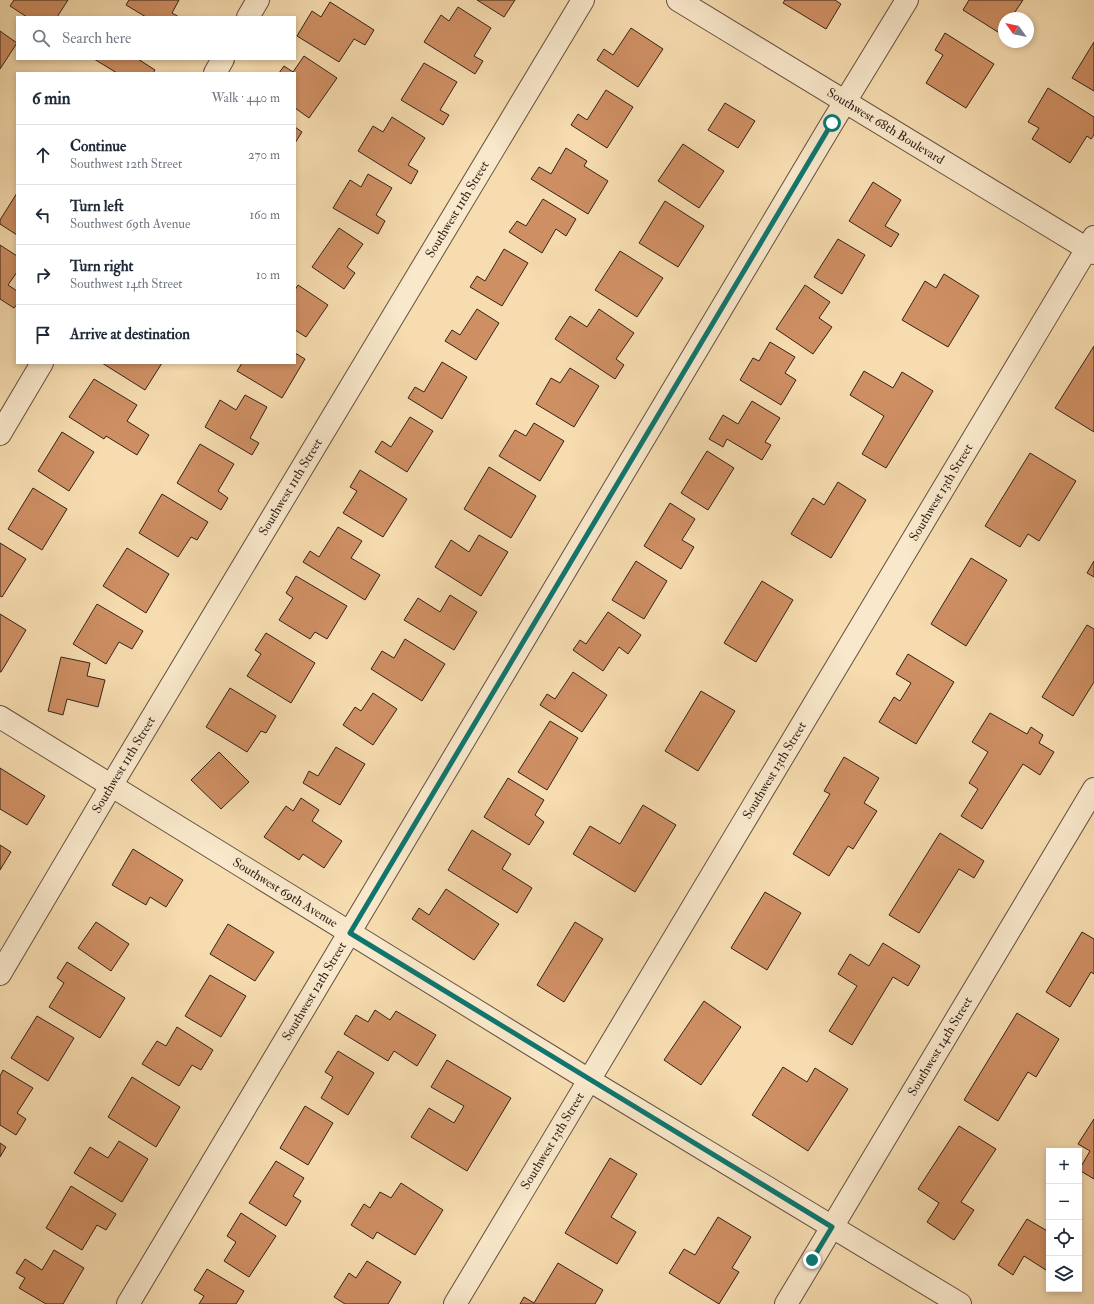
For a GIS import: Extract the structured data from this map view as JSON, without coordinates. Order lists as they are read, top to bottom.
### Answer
{
  "streets": {
    "street": [
      "Southwest 68th Boulevard",
      "Southwest 11th Street",
      "Southwest 13th Street",
      "Southwest 69th Avenue",
      "Southwest 12th Street",
      "Southwest 14th Street"
    ]
  },
  "crossings": [
    ["Southwest 68th Boulevard", "Southwest 13th Street"],
    ["Southwest 68th Boulevard", "Southwest 12th Street"],
    ["Southwest 11th Street", "Southwest 69th Avenue"],
    ["Southwest 13th Street", "Southwest 69th Avenue"],
    ["Southwest 69th Avenue", "Southwest 12th Street"],
    ["Southwest 69th Avenue", "Southwest 14th Street"]
  ],
  "north": "top left",
  "page": {
    "search": "Search here",
    "heading": ["6 min", "Walk · 440 m"],
    "list": [
      ["Continue", "Southwest 12th Street", "270 m"],
      ["Turn left", "Southwest 69th Avenue", "160 m"],
      ["Turn right", "Southwest 14th Street", "10 m"],
      "Arrive at destination"
    ],
    "map_buttons": ["+", "−"]
  }
}
